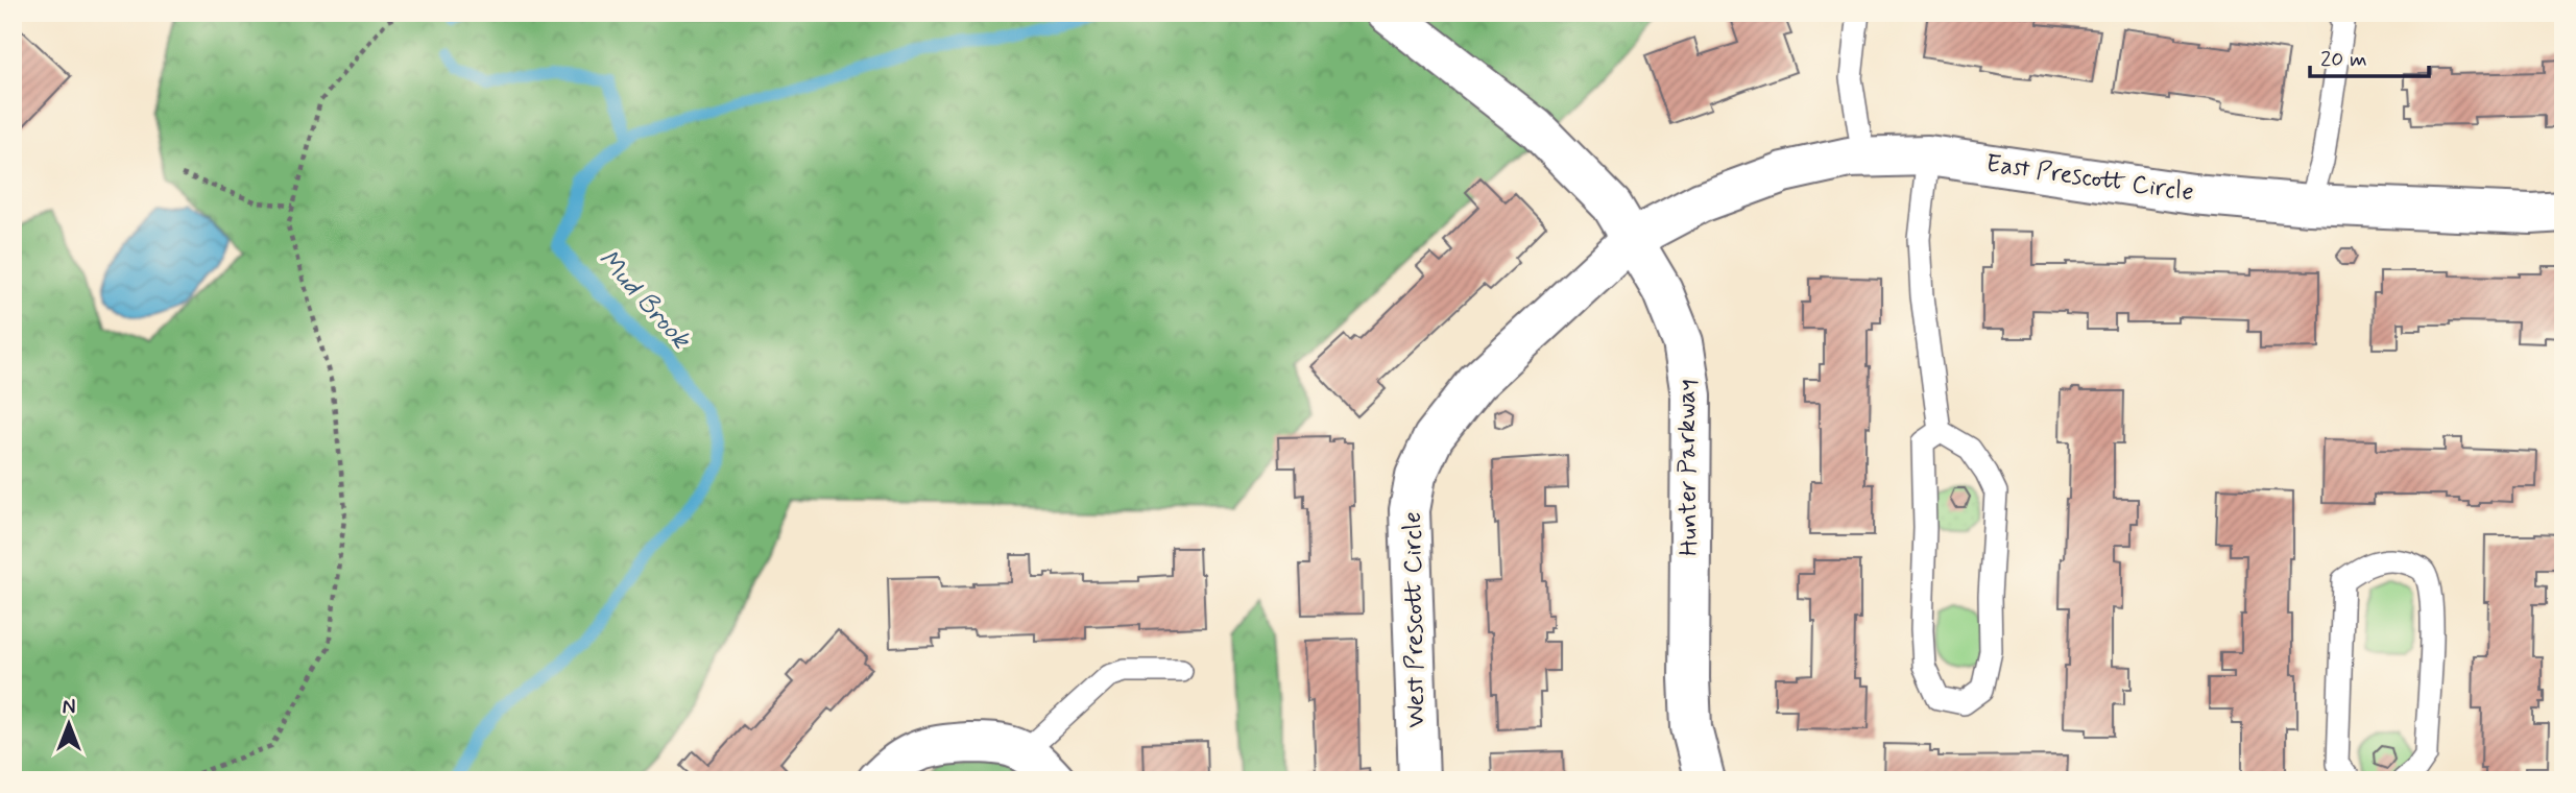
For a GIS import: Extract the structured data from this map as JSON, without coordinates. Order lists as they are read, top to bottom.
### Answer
{
  "streets": {
    "street": ["East Prescott Circle", "Hunter Parkway", "West Prescott Circle"]
  },
  "crossings": [
    ["East Prescott Circle", "Hunter Parkway"],
    ["East Prescott Circle", "West Prescott Circle"],
    ["Hunter Parkway", "West Prescott Circle"]
  ],
  "water": ["Mud Brook"],
  "scale_bar": "20 m",
  "north": "top"
}
